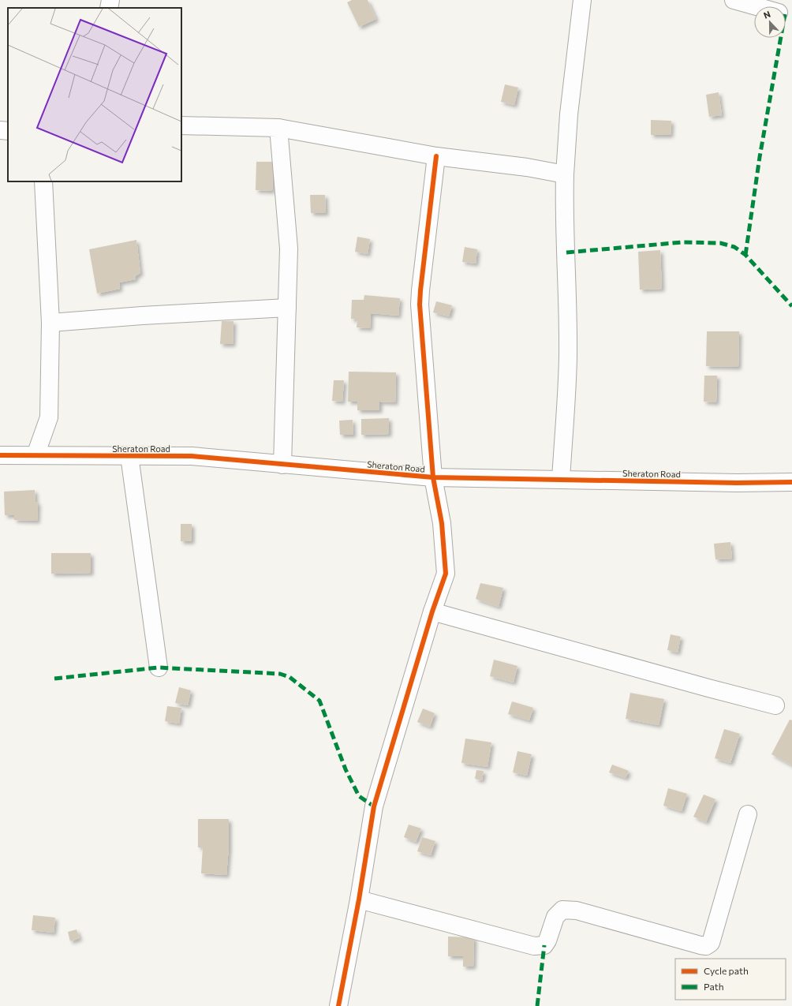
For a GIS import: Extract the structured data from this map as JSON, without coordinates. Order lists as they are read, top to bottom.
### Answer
{
  "streets": {
    "street": ["Sheraton Road"]
  },
  "legend": ["Cycle path", "Path"],
  "north": "top"
}
